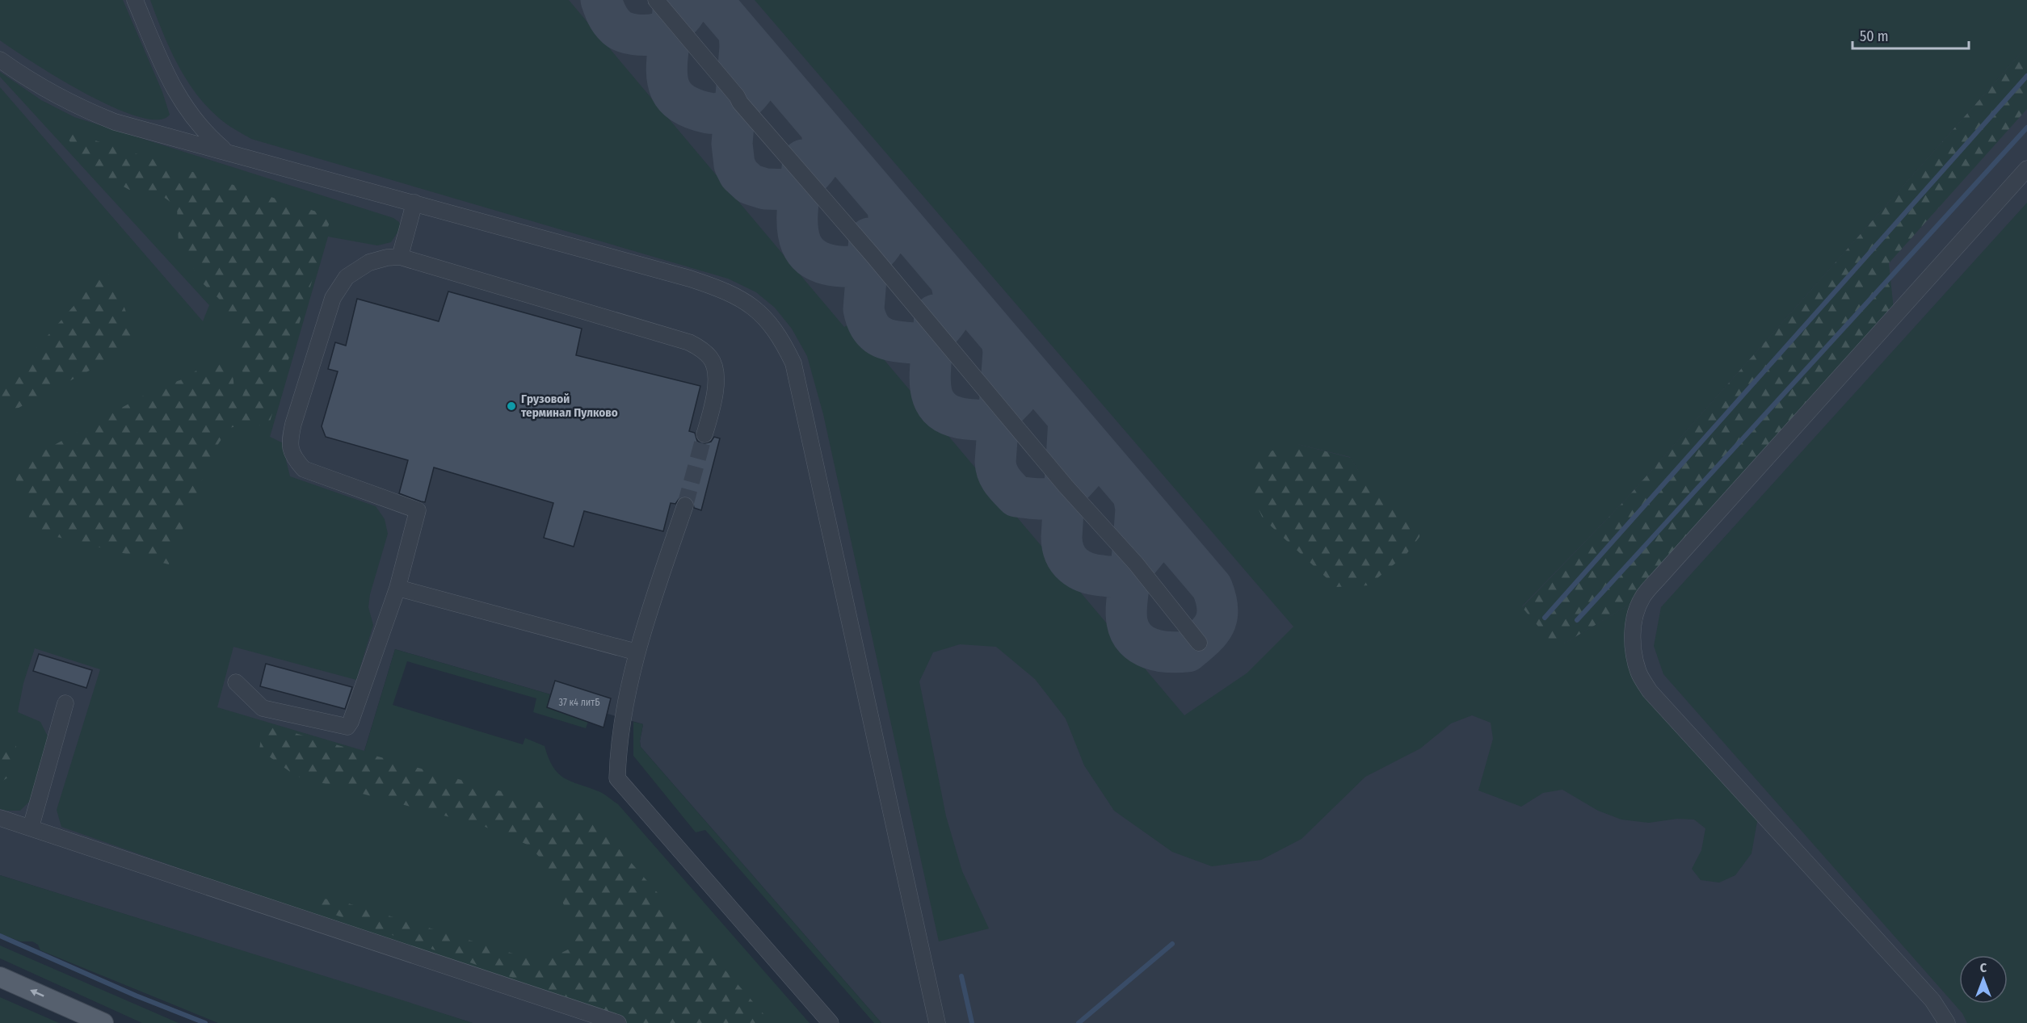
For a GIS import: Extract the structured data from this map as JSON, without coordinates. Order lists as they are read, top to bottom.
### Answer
{
  "places": ["Грузовой терминал Пулково"],
  "house_numbers": ["37 к4 литБ"],
  "scale_bar": "50 m",
  "north": "top"
}
